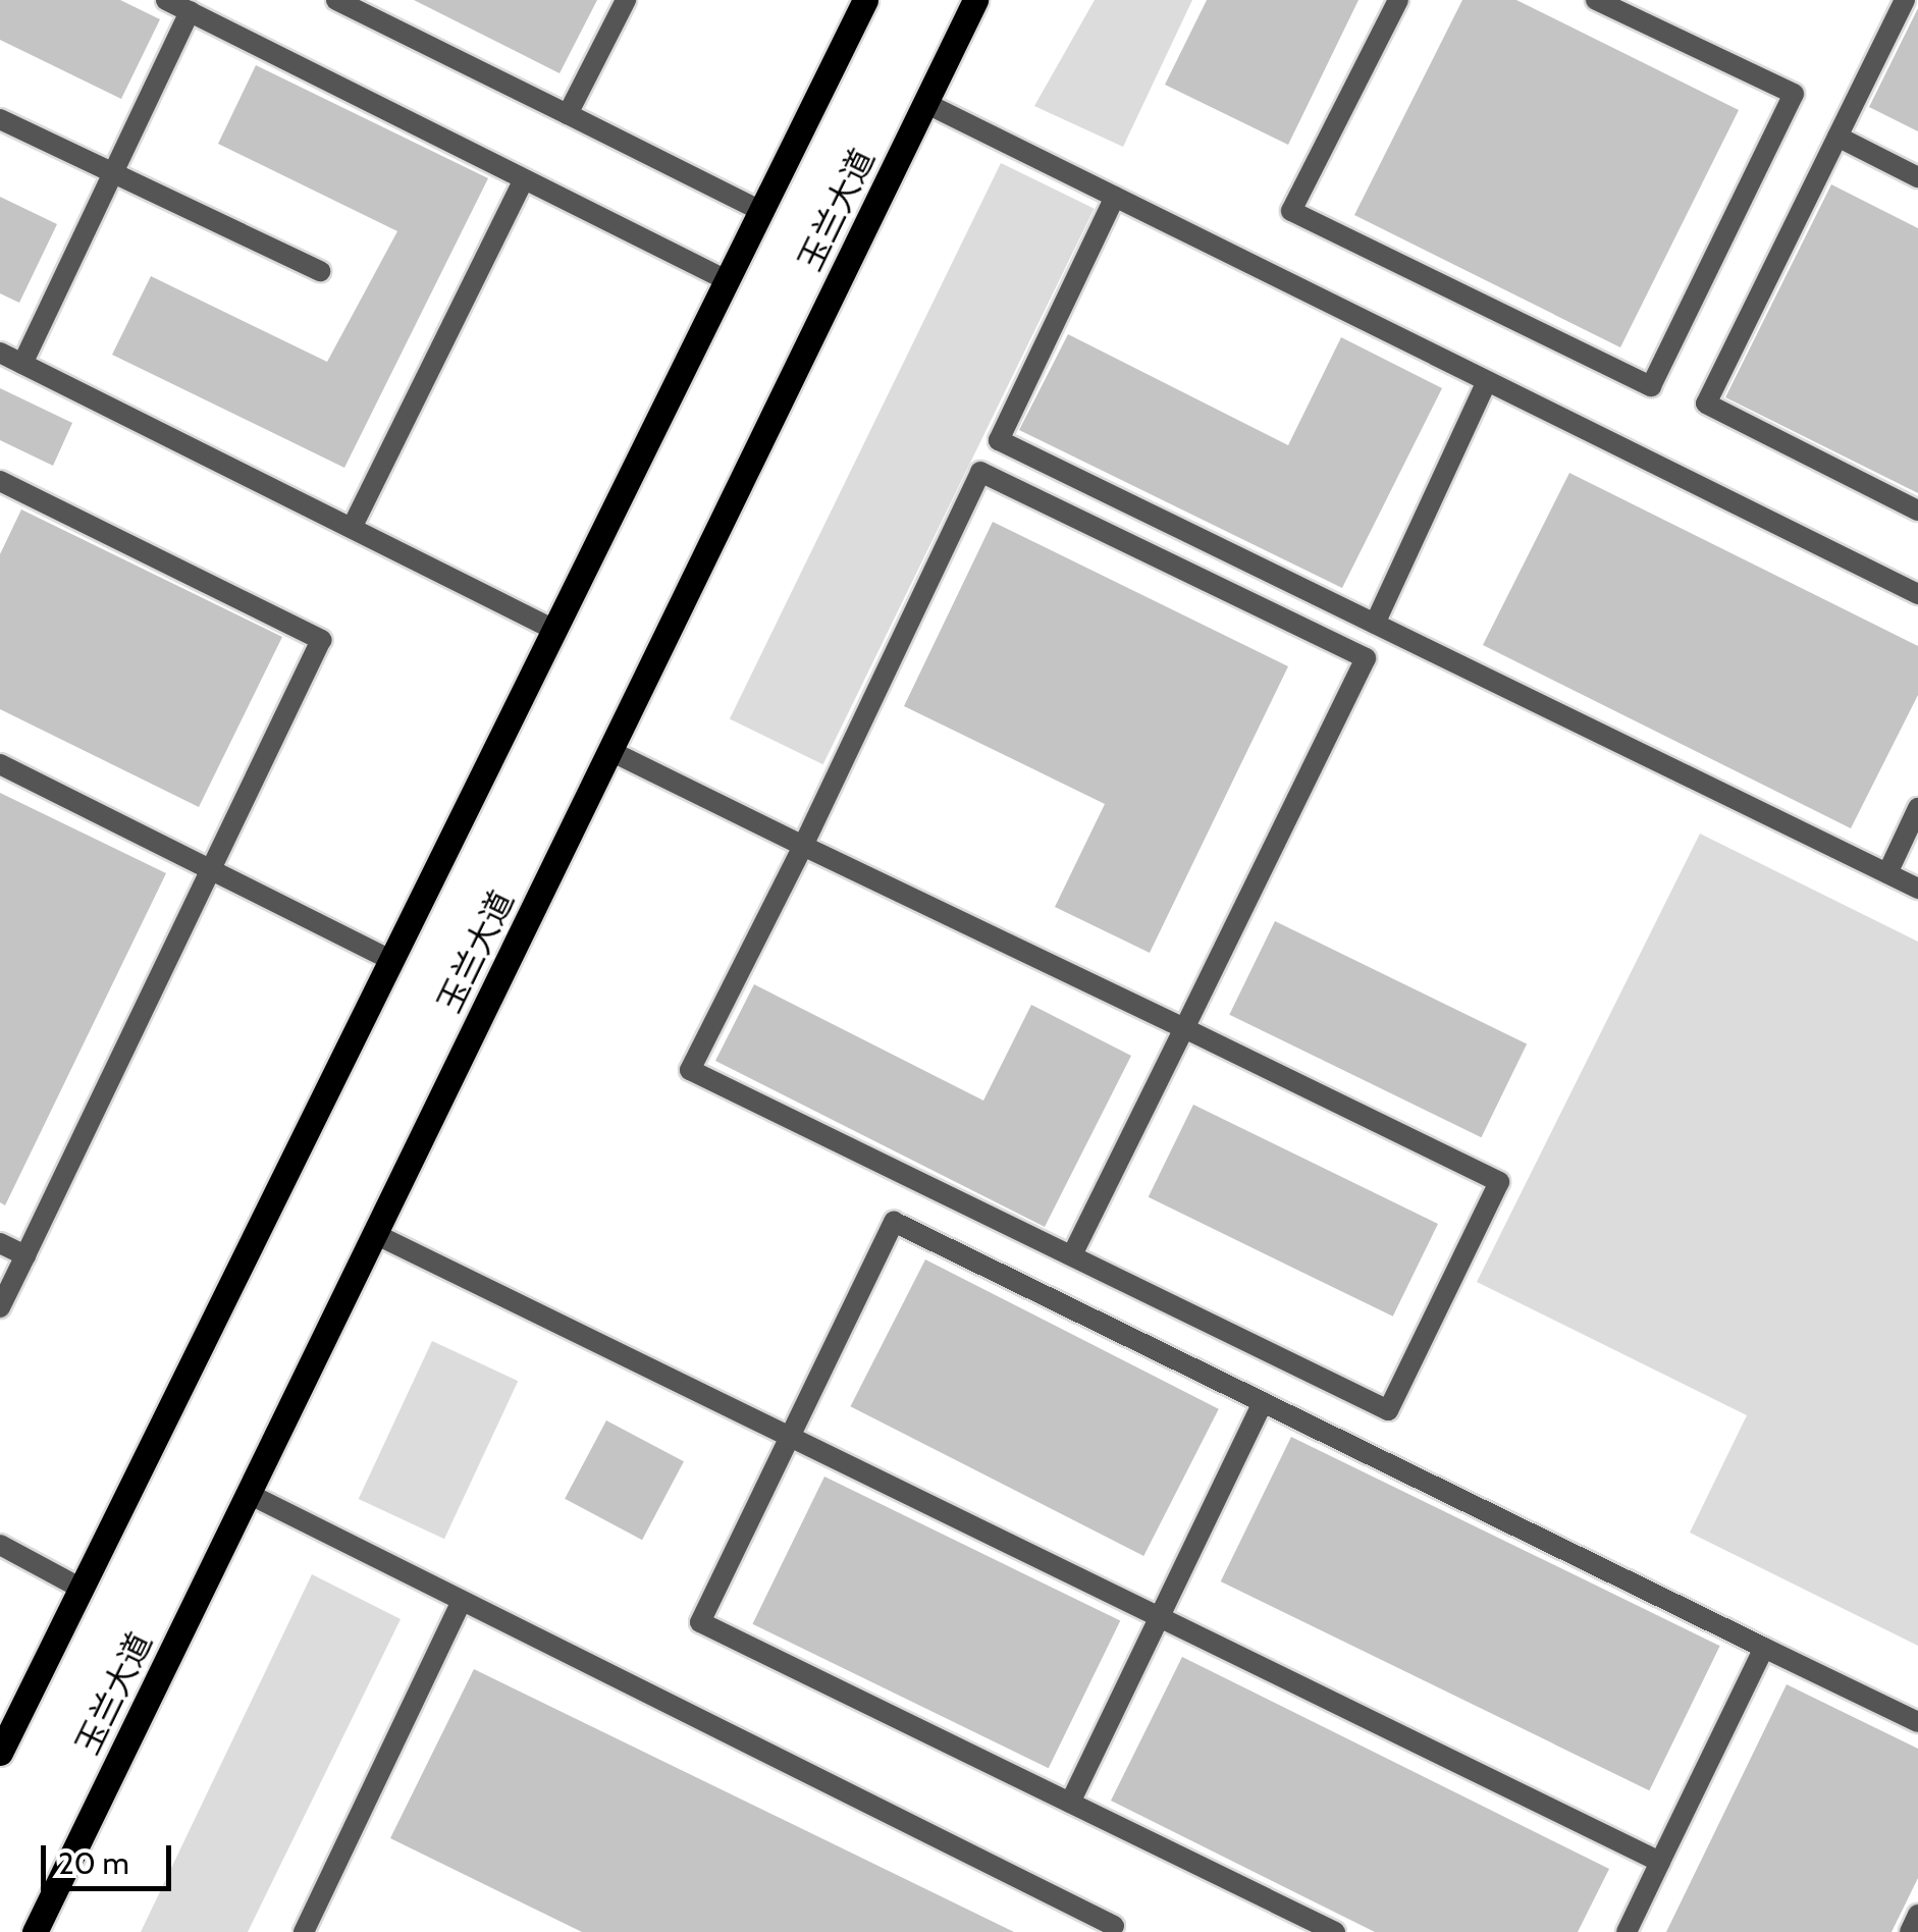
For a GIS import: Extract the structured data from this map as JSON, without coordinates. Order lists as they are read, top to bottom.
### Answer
{
  "streets": {
    "main road": ["玉兰大道"]
  },
  "scale_bar": "20 m"
}
